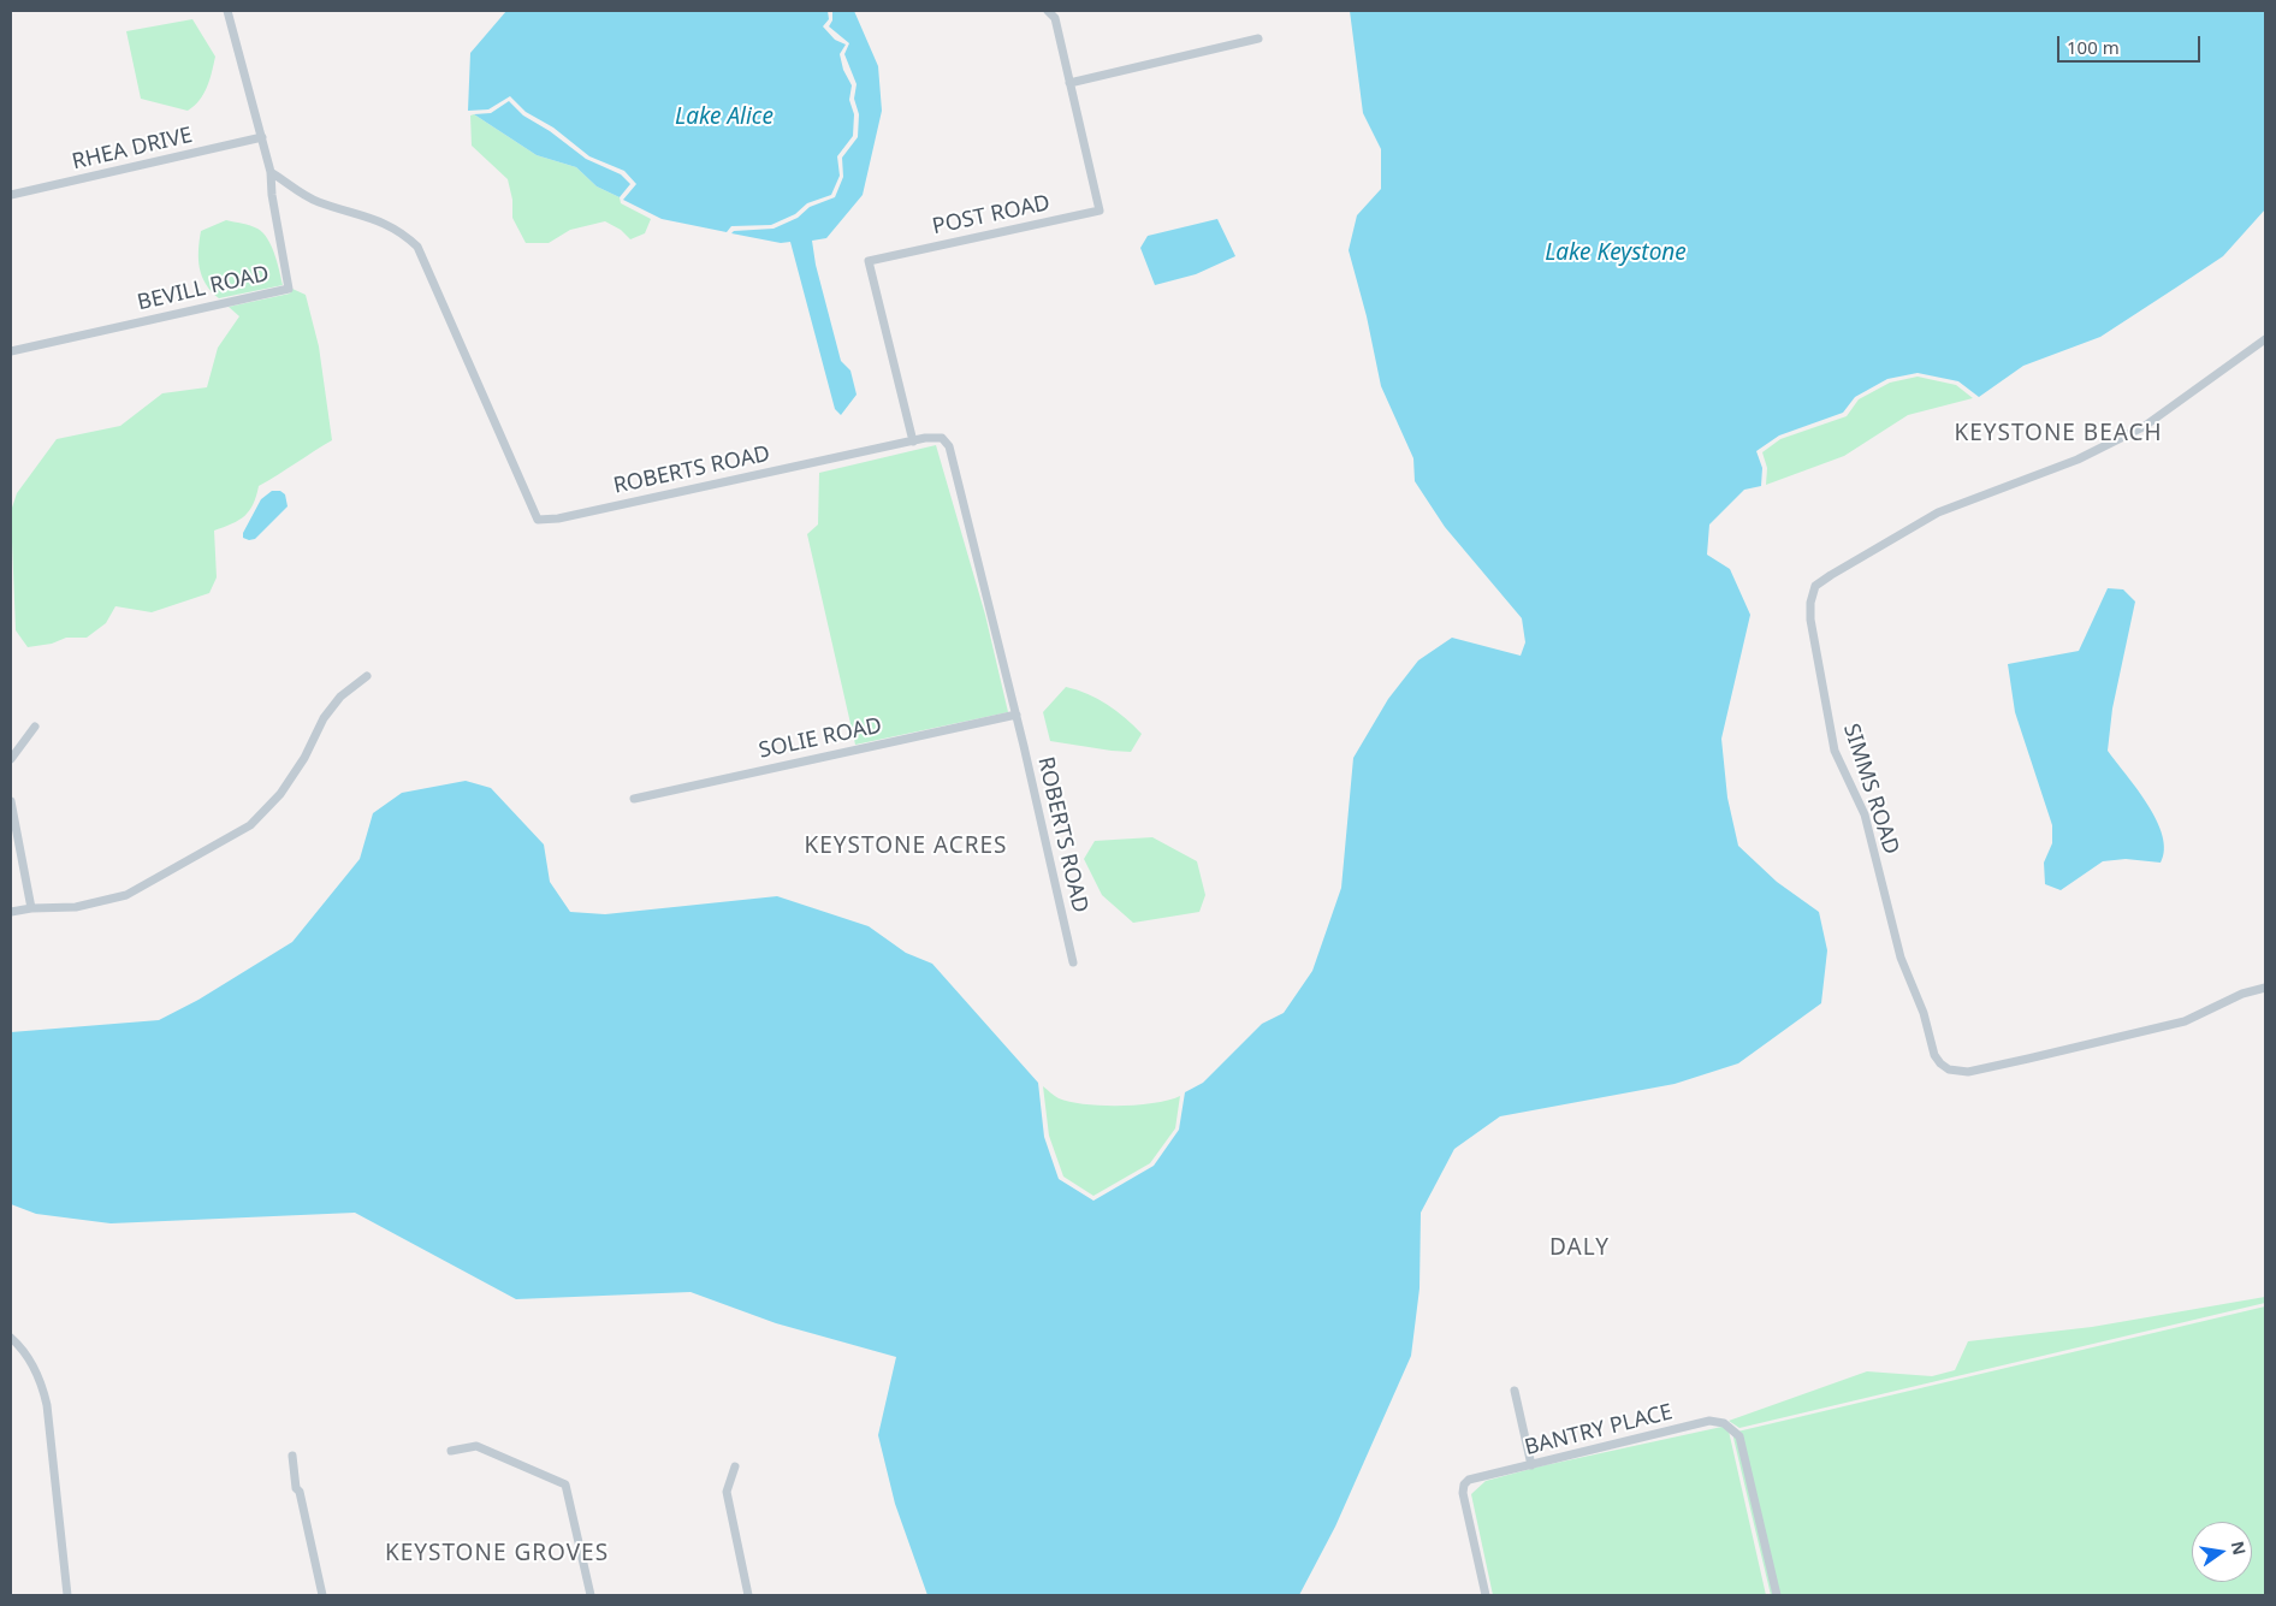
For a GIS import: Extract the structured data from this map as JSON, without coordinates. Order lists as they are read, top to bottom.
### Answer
{
  "streets": {
    "street": [
      "RHEA DRIVE",
      "POST ROAD",
      "BEVILL ROAD",
      "ROBERTS ROAD",
      "SOLIE ROAD",
      "SIMMS ROAD",
      "BANTRY PLACE"
    ]
  },
  "crossings": [
    ["POST ROAD", "ROBERTS ROAD"],
    ["BEVILL ROAD", "ROBERTS ROAD"],
    ["ROBERTS ROAD", "SOLIE ROAD"]
  ],
  "districts": [
    "KEYSTONE BEACH",
    "KEYSTONE ACRES",
    "DALY",
    "KEYSTONE GROVES"
  ],
  "water": ["Lake Alice", "Lake Keystone"],
  "scale_bar": "100 m",
  "north": "right"
}
